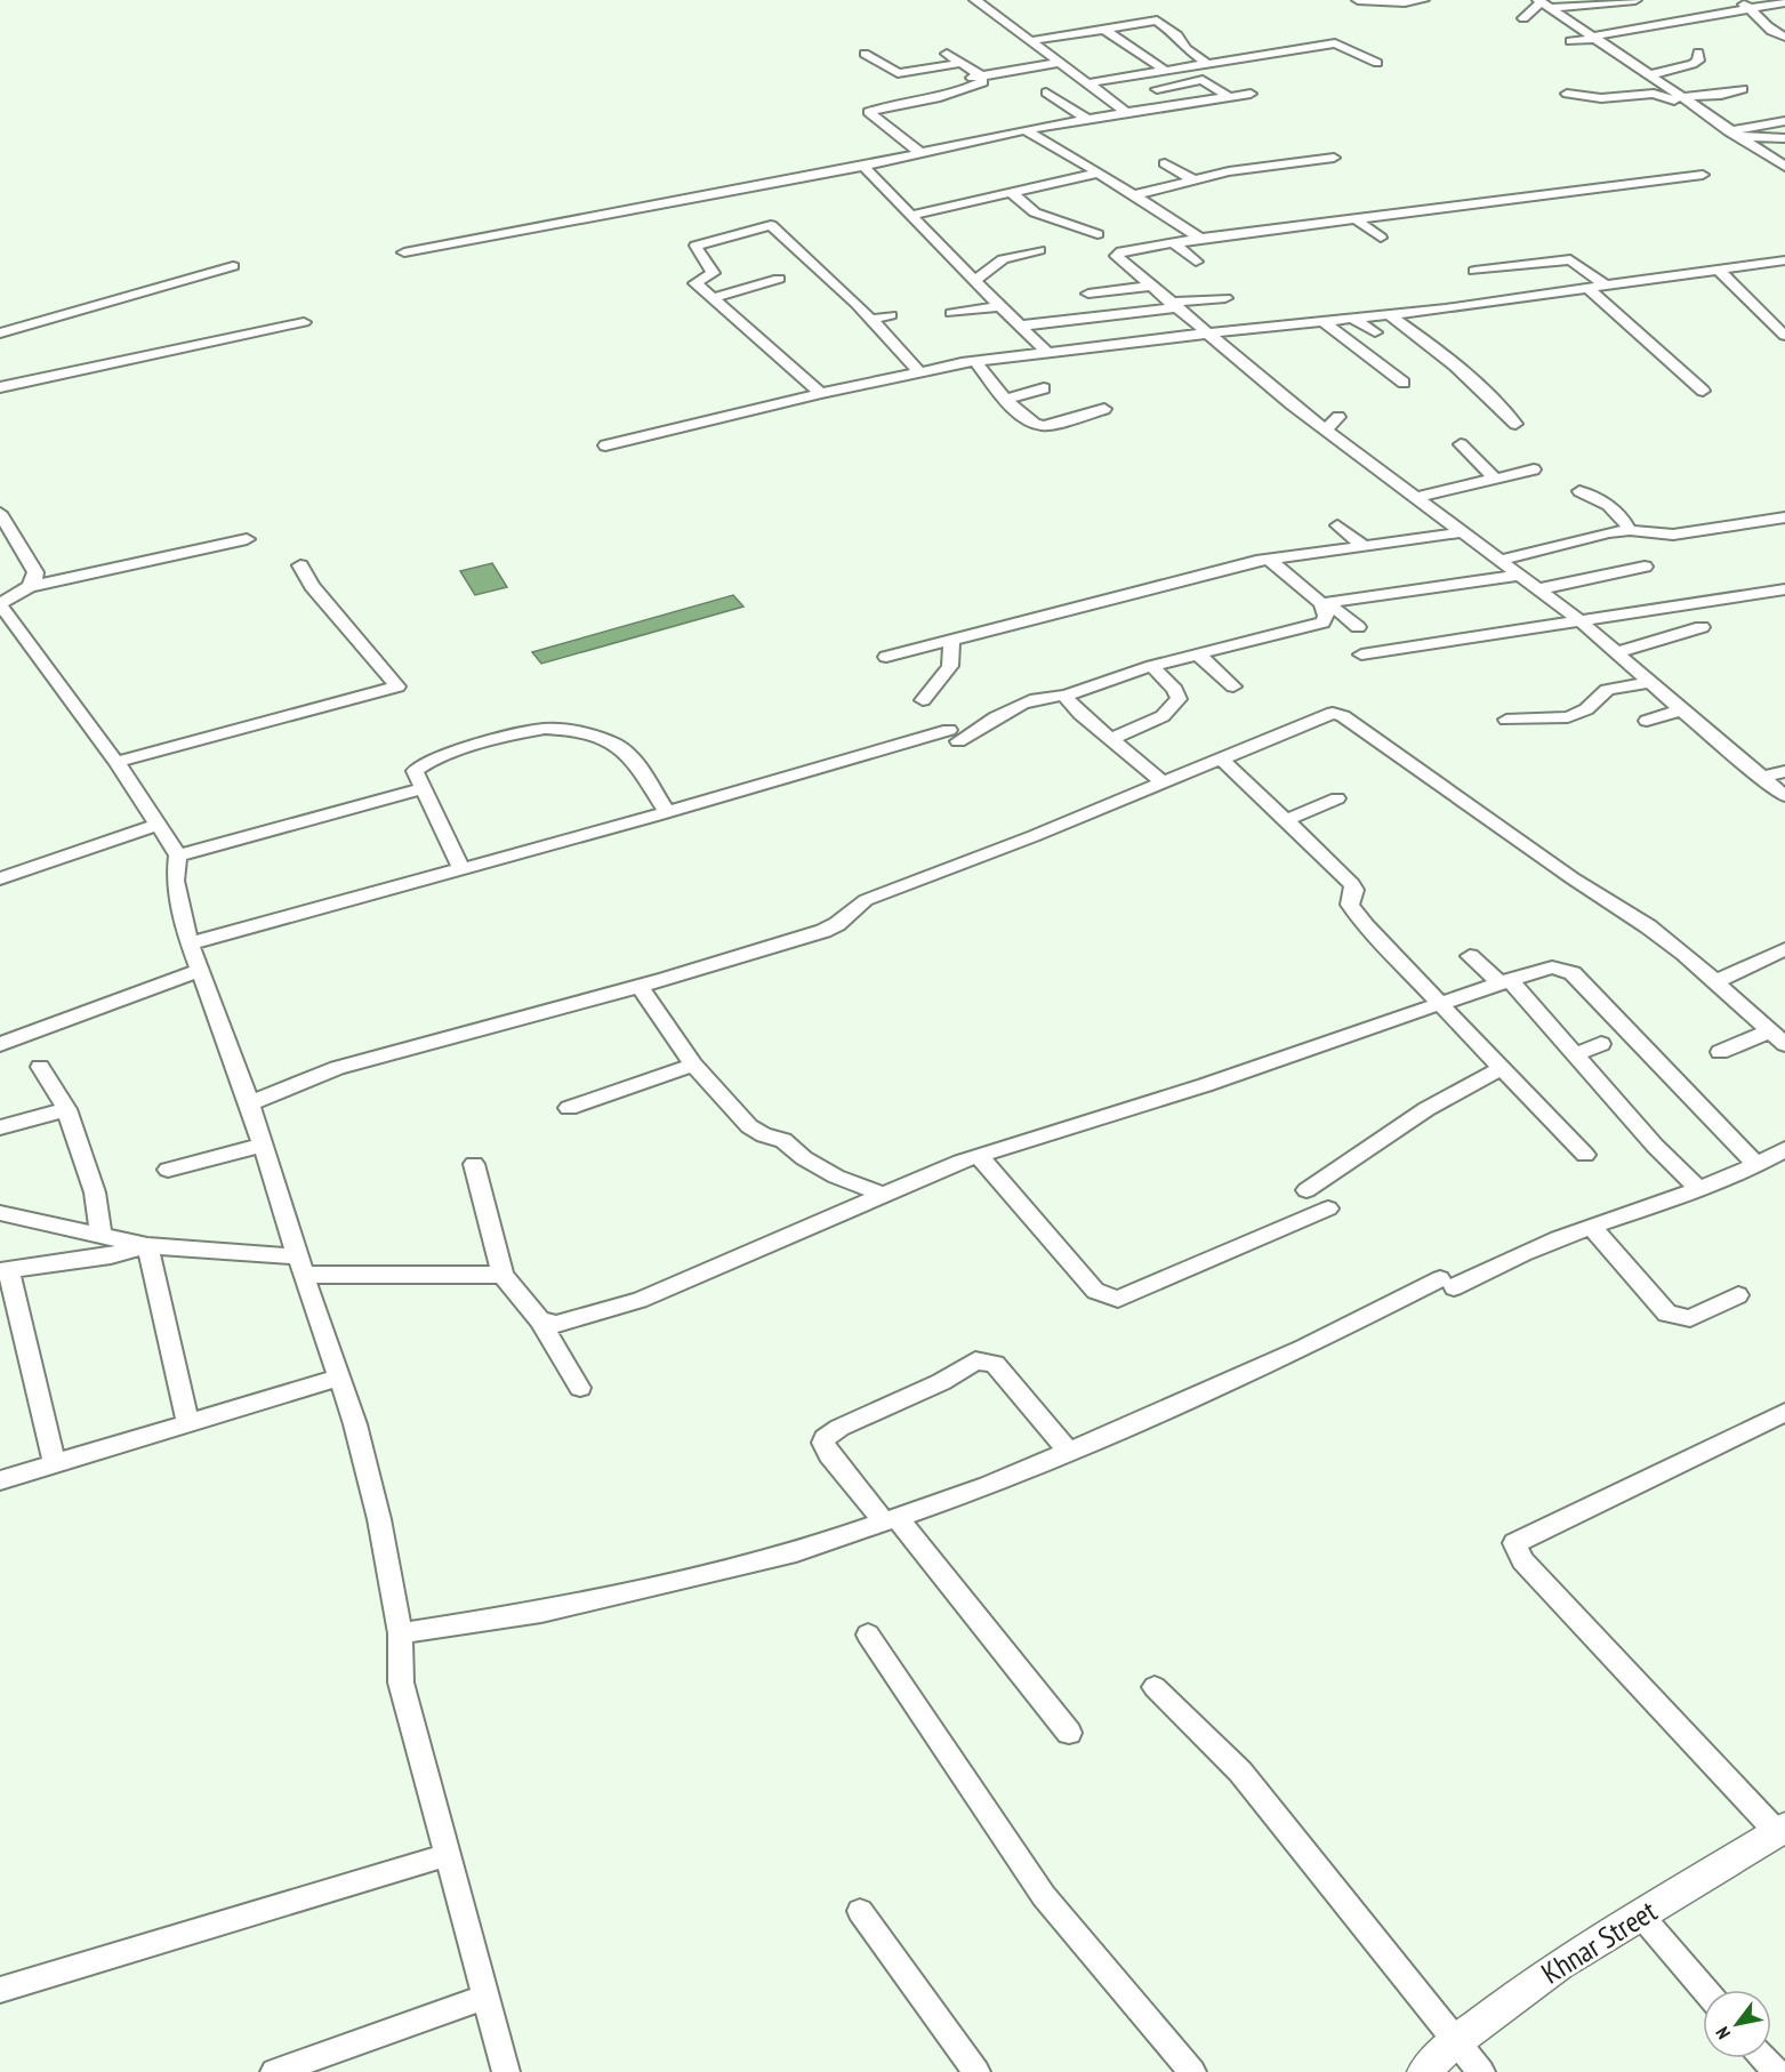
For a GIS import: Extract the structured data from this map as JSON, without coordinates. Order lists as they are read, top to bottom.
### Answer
{
  "streets": {
    "street": ["Khnar Street"]
  },
  "north": "bottom left"
}
